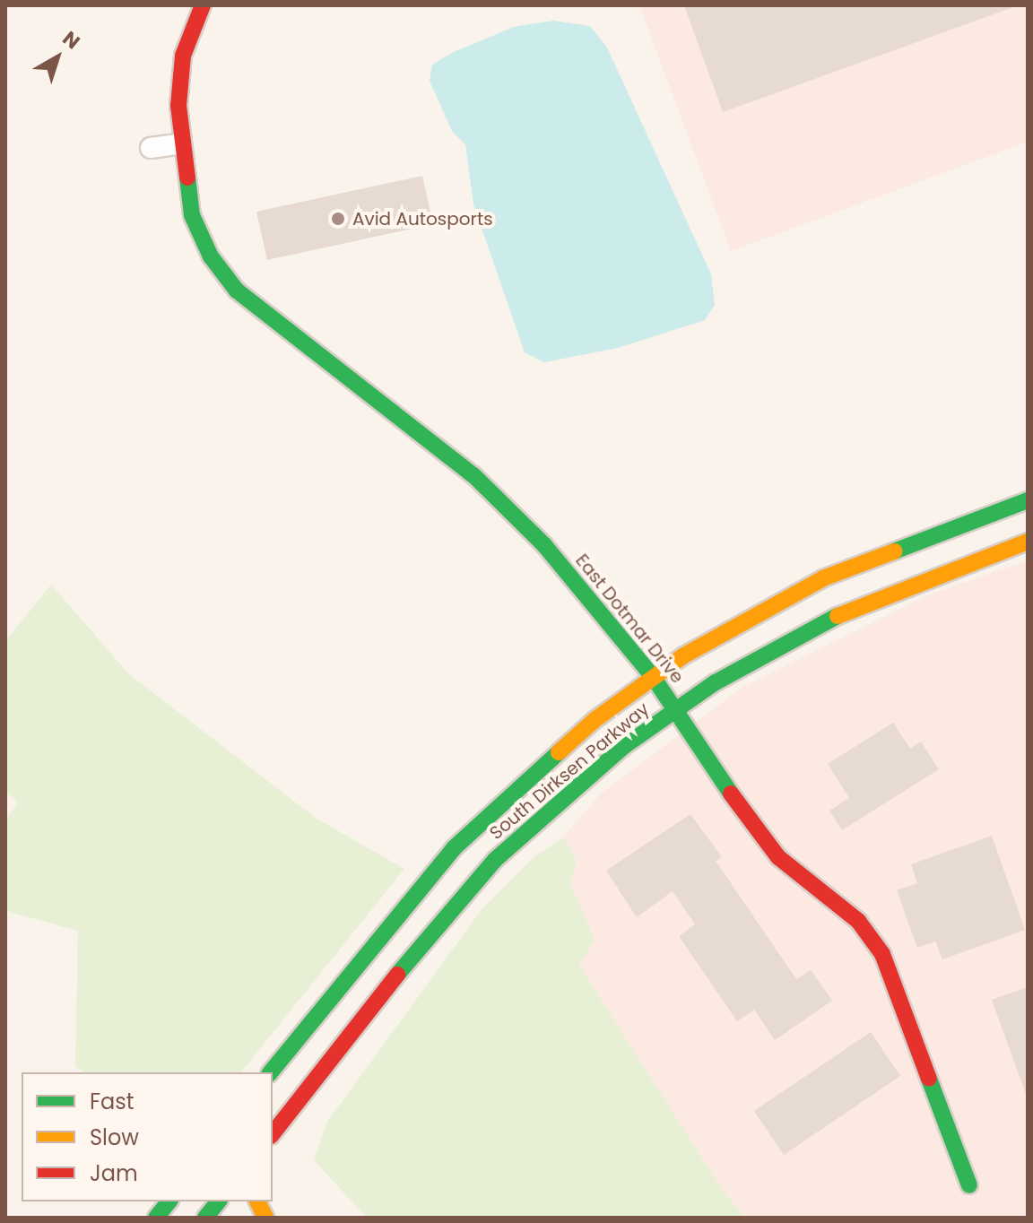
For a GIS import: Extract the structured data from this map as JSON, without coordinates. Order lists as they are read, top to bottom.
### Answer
{
  "streets": {
    "main road": ["East Dotmar Drive", "South Dirksen Parkway"]
  },
  "crossings": [
    ["East Dotmar Drive", "South Dirksen Parkway"]
  ],
  "places": ["Avid Autosports"],
  "legend": ["Fast", "Slow", "Jam"],
  "north": "top right"
}
